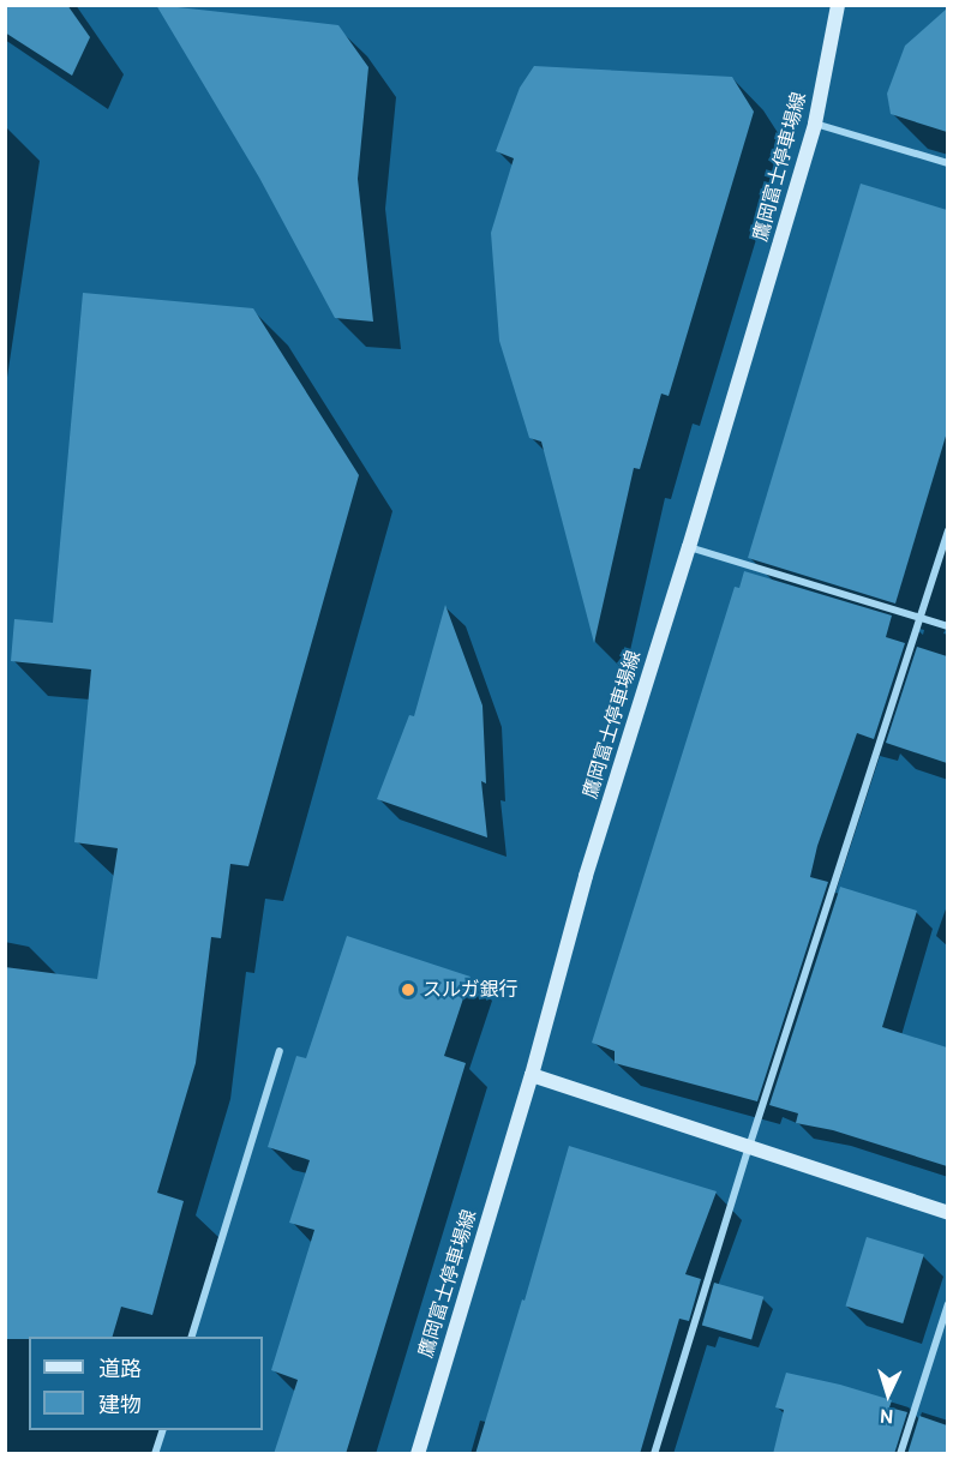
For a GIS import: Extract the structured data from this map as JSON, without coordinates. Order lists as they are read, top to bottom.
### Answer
{
  "streets": {
    "main road": ["鷹岡富士停車場線"]
  },
  "places": ["スルガ銀行"],
  "legend": ["道路", "建物"],
  "north": "bottom"
}
